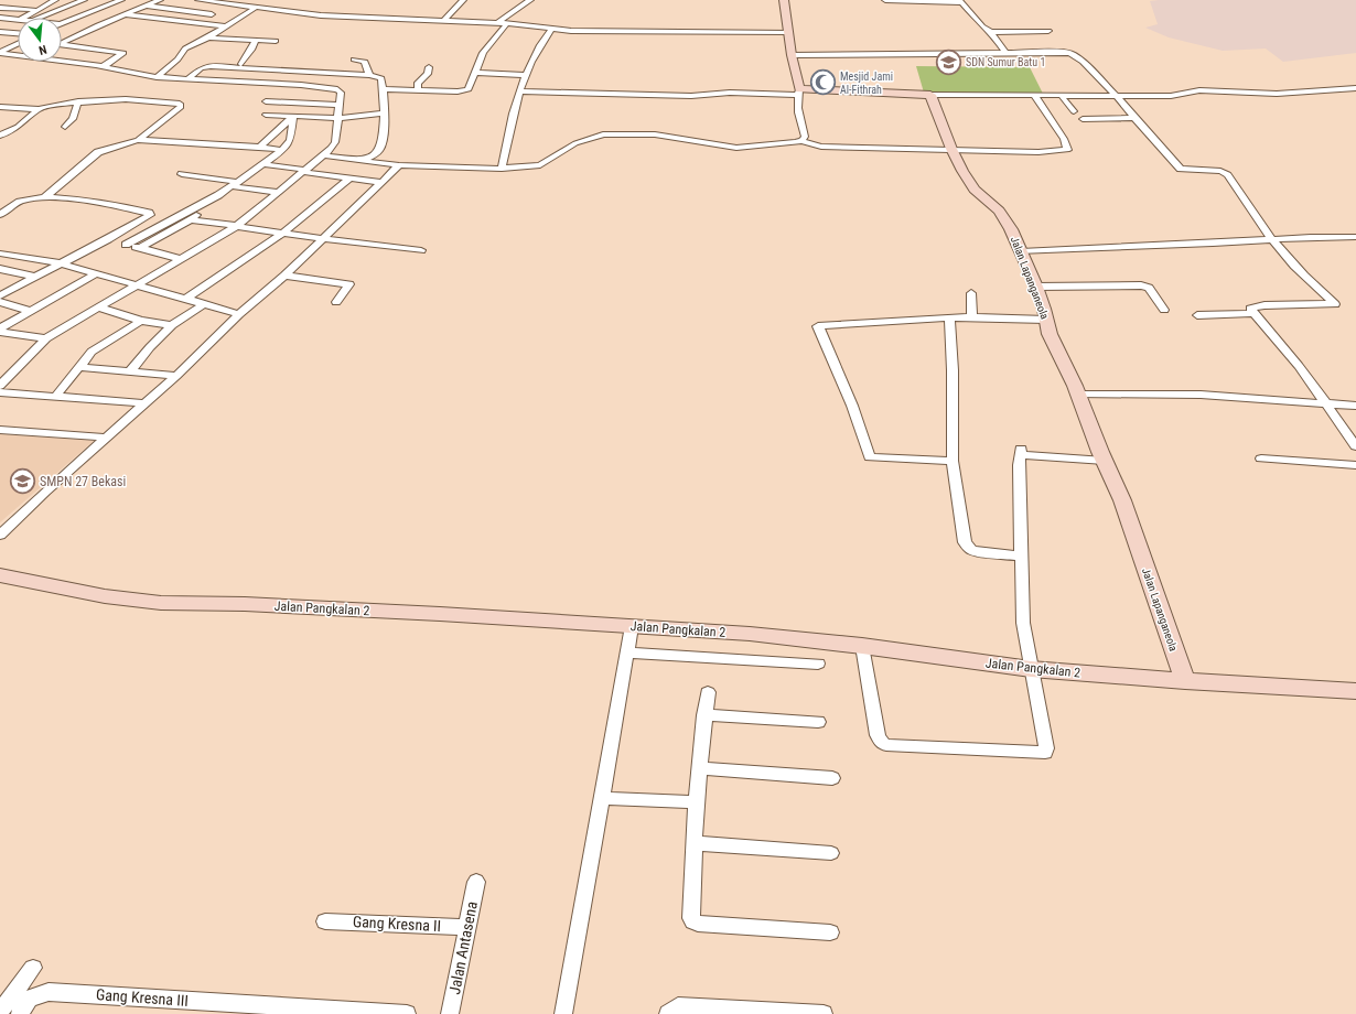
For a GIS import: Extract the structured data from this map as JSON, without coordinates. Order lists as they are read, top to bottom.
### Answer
{
  "streets": {
    "street": [
      "Jalan Lapanganeola",
      "Jalan Pangkalan 2",
      "Gang Kresna II",
      "Jalan Antasena",
      "Gang Kresna III"
    ]
  },
  "crossings": [
    ["Jalan Lapanganeola", "Jalan Pangkalan 2"],
    ["Gang Kresna II", "Jalan Antasena"]
  ],
  "places": {
    "school or university": ["SDN Sumur Batu 1", "SMPN 27 Bekasi"],
    "mosque": ["Mesjid Jami Al-Fithrah"]
  },
  "north": "bottom"
}
